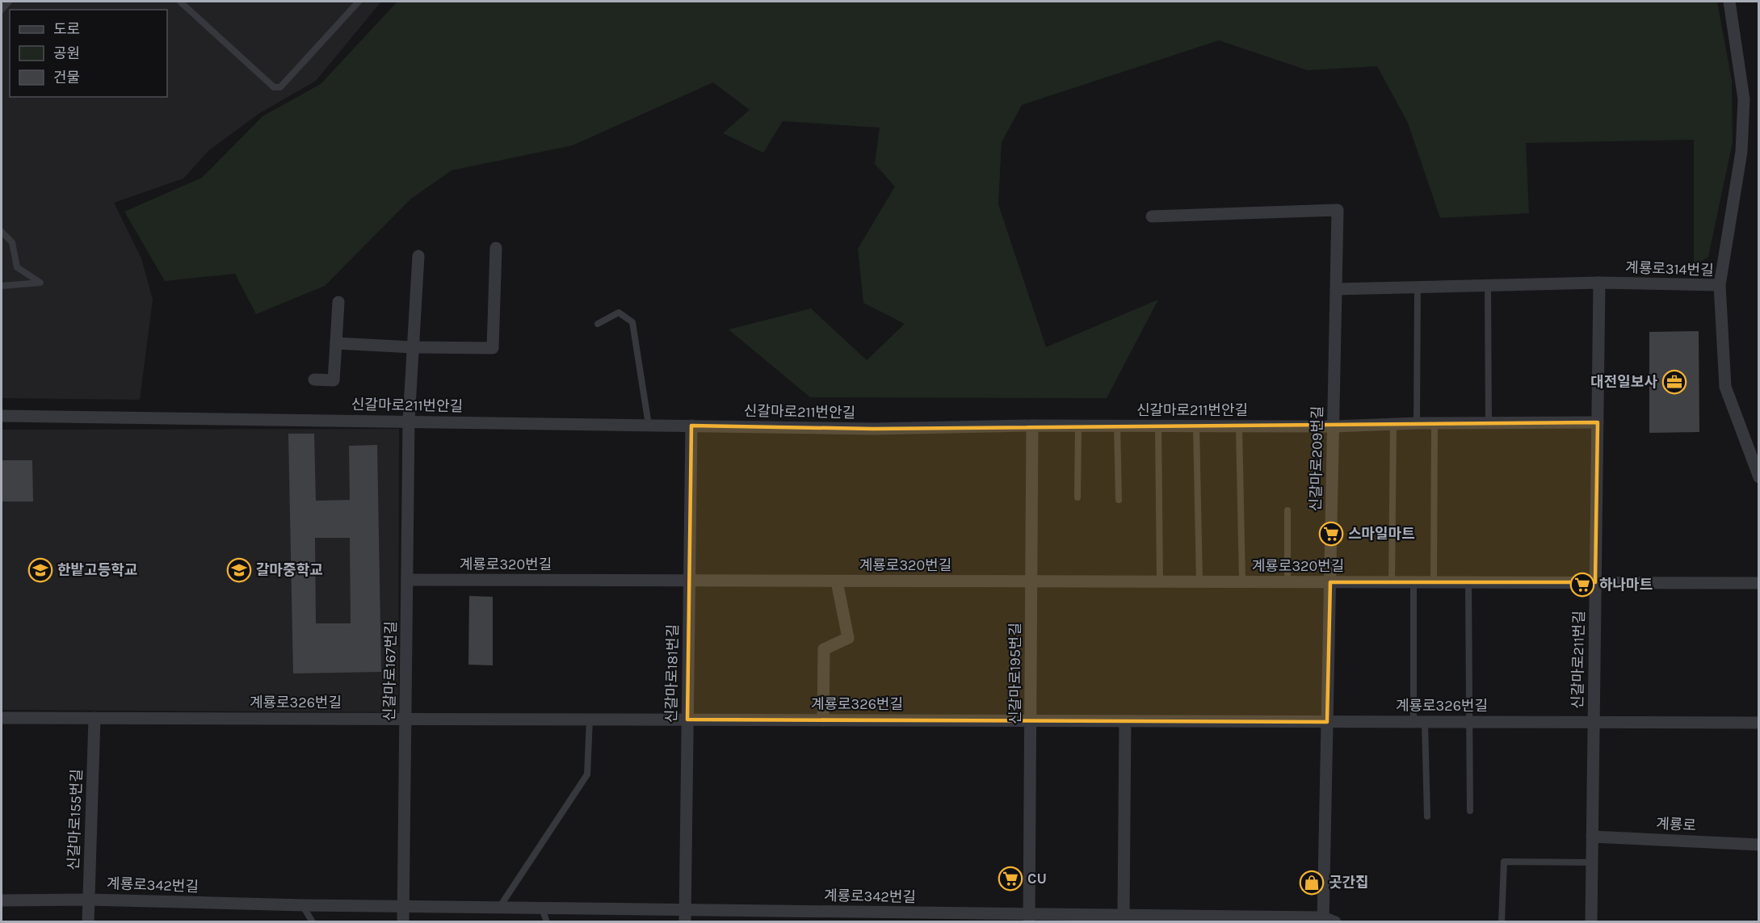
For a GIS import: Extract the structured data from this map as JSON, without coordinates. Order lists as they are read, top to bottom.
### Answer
{
  "streets": {
    "street": [
      "계룡로314번길",
      "신갈마로211번안길",
      "신갈마로209번길",
      "계룡로320번길",
      "신갈마로211번길",
      "신갈마로167번길",
      "신갈마로181번길",
      "신갈마로195번길",
      "계룡로326번길",
      "신갈마로155번길",
      "계룡로",
      "계룡로342번길"
    ]
  },
  "crossings": [
    ["계룡로314번길", "신갈마로209번길"],
    ["계룡로314번길", "신갈마로211번길"],
    ["신갈마로211번안길", "신갈마로209번길"],
    ["신갈마로211번안길", "신갈마로211번길"],
    ["신갈마로211번안길", "신갈마로167번길"],
    ["신갈마로211번안길", "신갈마로181번길"],
    ["신갈마로211번안길", "신갈마로195번길"],
    ["신갈마로209번길", "계룡로320번길"],
    ["신갈마로209번길", "계룡로326번길"],
    ["신갈마로209번길", "계룡로342번길"],
    ["계룡로320번길", "신갈마로211번길"],
    ["계룡로320번길", "신갈마로167번길"],
    ["계룡로320번길", "신갈마로181번길"],
    ["계룡로320번길", "신갈마로195번길"],
    ["신갈마로211번길", "계룡로326번길"],
    ["신갈마로211번길", "계룡로"],
    ["신갈마로167번길", "계룡로326번길"],
    ["신갈마로167번길", "계룡로342번길"],
    ["신갈마로181번길", "계룡로326번길"],
    ["신갈마로181번길", "계룡로342번길"],
    ["신갈마로195번길", "계룡로326번길"],
    ["신갈마로195번길", "계룡로342번길"],
    ["계룡로326번길", "신갈마로155번길"],
    ["신갈마로155번길", "계룡로342번길"]
  ],
  "places": {
    "office": ["대전일보사"],
    "supermarket": ["스마일마트", "하나마트", "CU"],
    "school or university": ["한밭고등학교", "갈마중학교"],
    "shop": ["곳간집"]
  },
  "legend": ["도로", "공원", "건물"]
}
